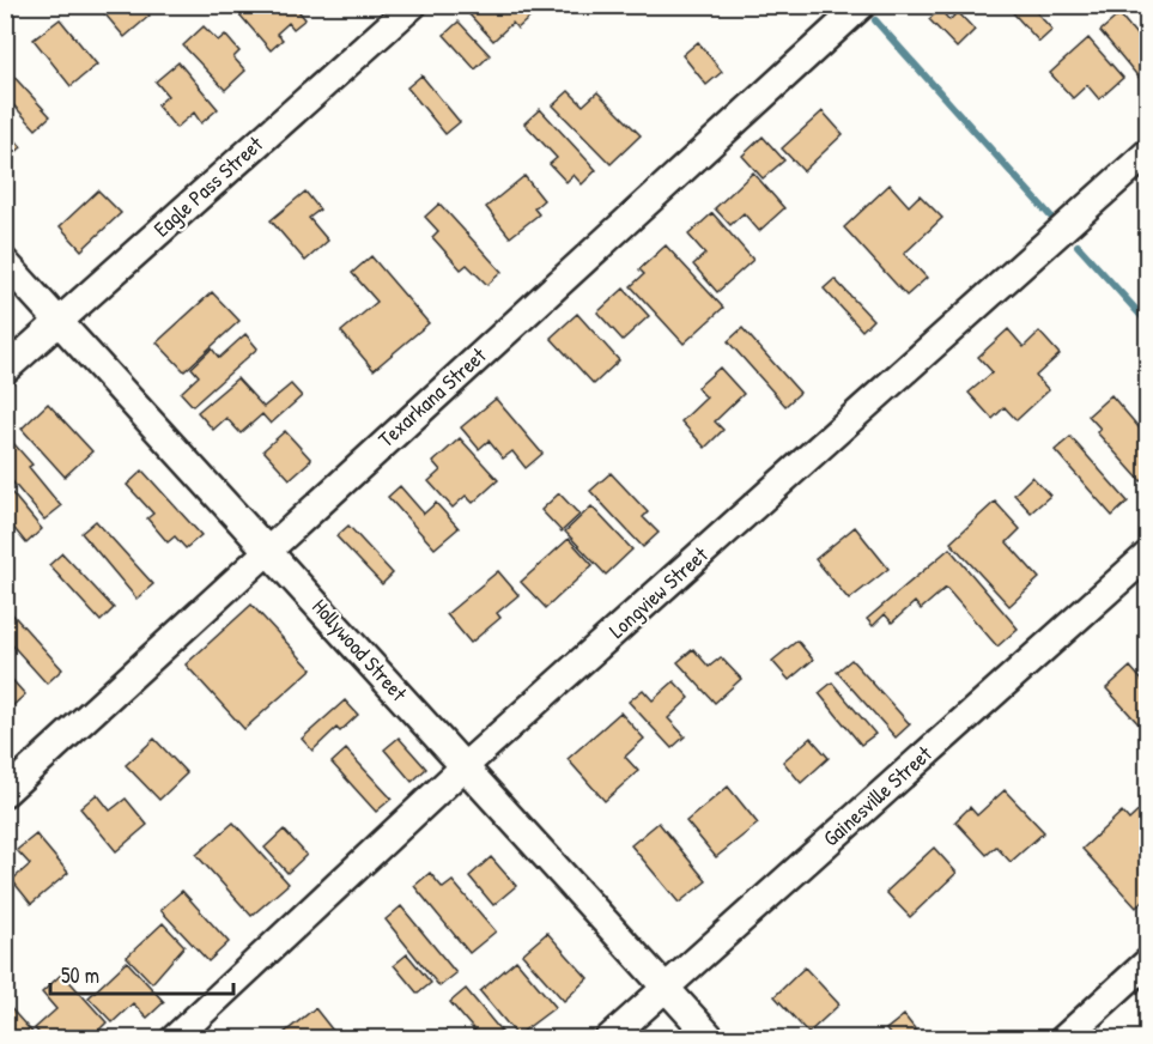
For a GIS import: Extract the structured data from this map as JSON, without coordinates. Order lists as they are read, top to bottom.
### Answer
{
  "streets": {
    "street": [
      "Eagle Pass Street",
      "Texarkana Street",
      "Longview Street",
      "Hollywood Street",
      "Gainesville Street"
    ]
  },
  "crossings": [
    ["Eagle Pass Street", "Hollywood Street"],
    ["Texarkana Street", "Hollywood Street"],
    ["Longview Street", "Hollywood Street"],
    ["Hollywood Street", "Gainesville Street"]
  ],
  "scale_bar": "50 m"
}
